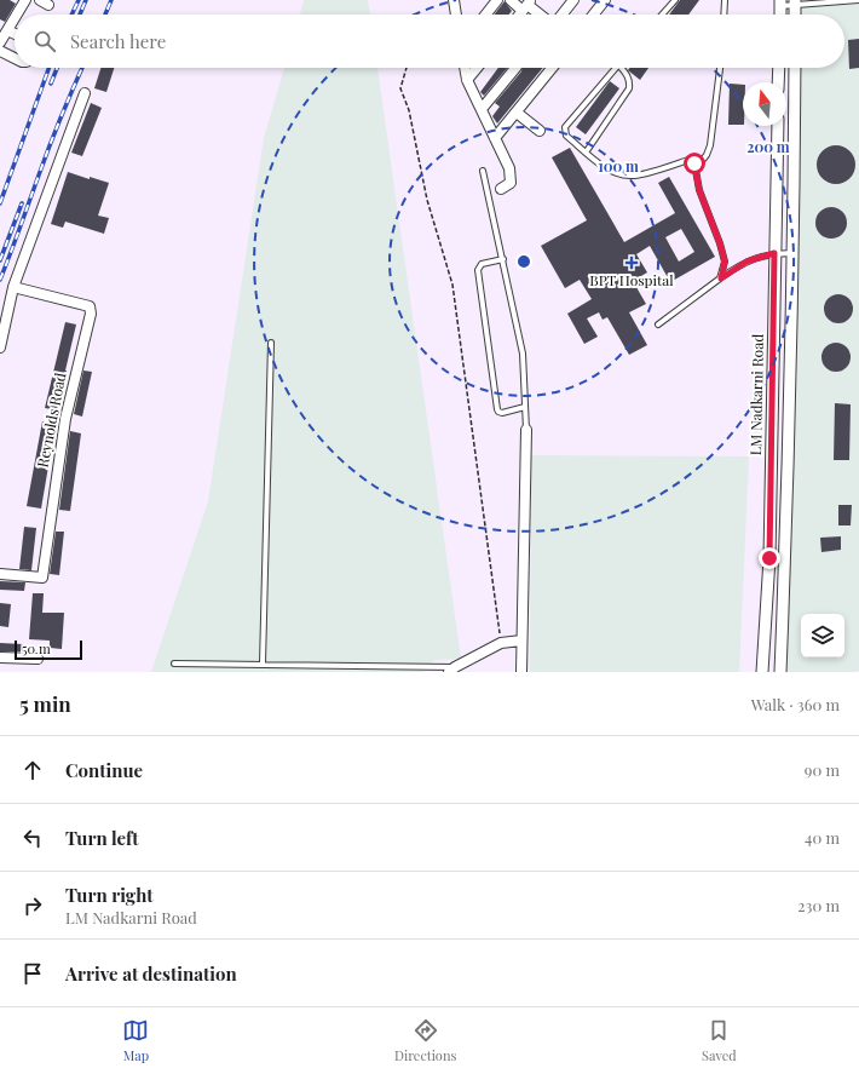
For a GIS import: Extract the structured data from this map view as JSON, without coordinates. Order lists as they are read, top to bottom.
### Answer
{
  "streets": {
    "street": ["LM Nadkarni Road", "Reynolds Road"]
  },
  "places": {
    "health": ["BPT Hospital"]
  },
  "scale_bar": "50 m",
  "north": "top",
  "page": {
    "search": "Search here",
    "scale": "50 m",
    "heading": ["5 min", "Walk · 360 m"],
    "list": [
      ["Continue", "90 m"],
      ["Turn left", "40 m"],
      ["Turn right", "LM Nadkarni Road", "230 m"],
      "Arrive at destination"
    ],
    "nav": ["Map", "Directions", "Saved"]
  },
  "rings": ["200 m", "100 m"]
}
